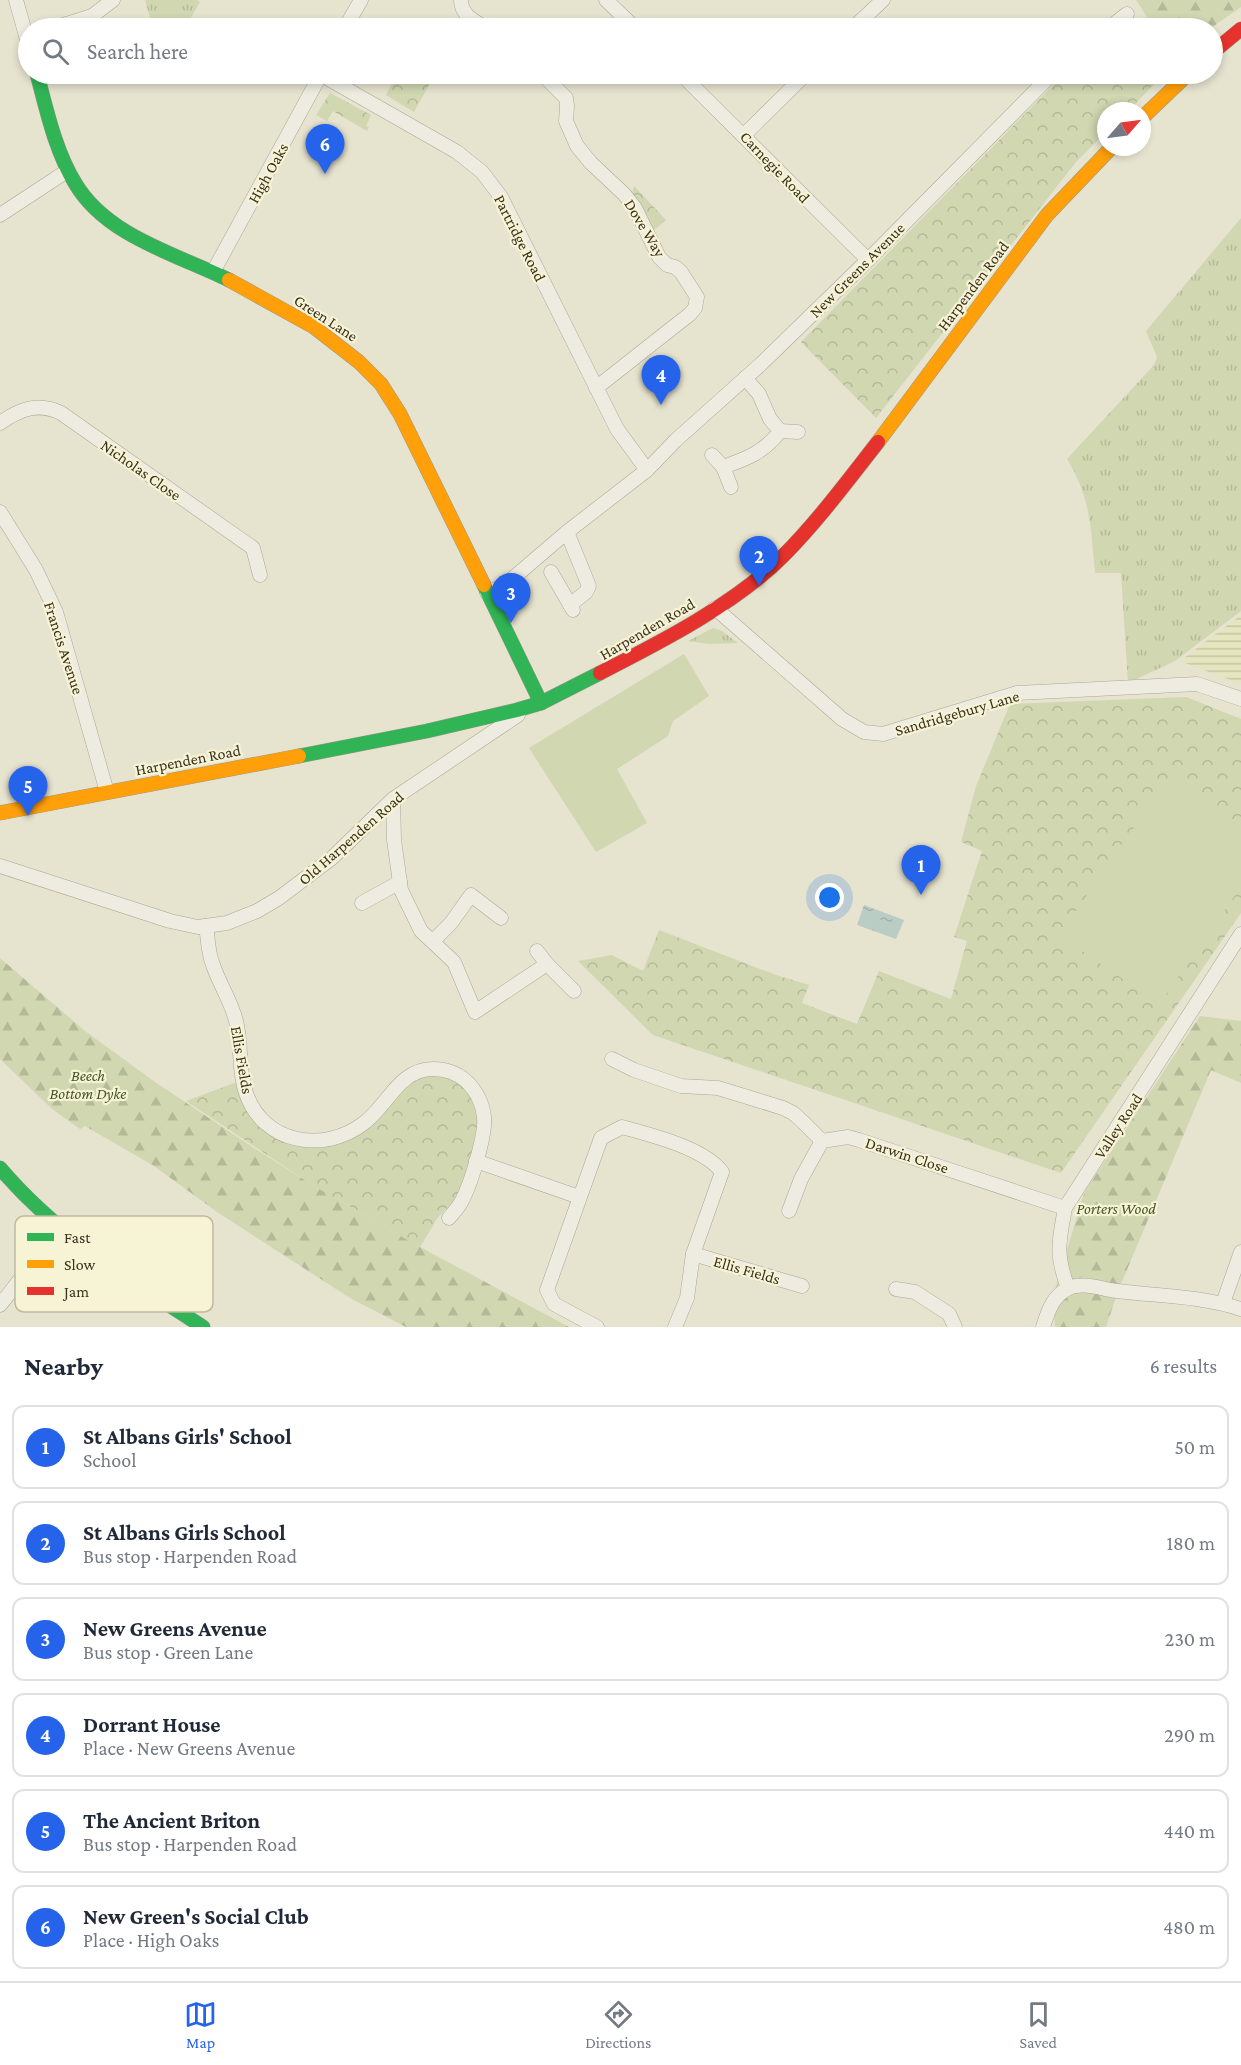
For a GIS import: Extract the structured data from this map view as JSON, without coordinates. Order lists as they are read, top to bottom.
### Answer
{
  "streets": {
    "main road": ["Harpenden Road", "Green Lane"],
    "street": [
      "Carnegie Road",
      "High Oaks",
      "Dove Way",
      "Partridge Road",
      "New Greens Avenue",
      "Nicholas Close",
      "Francis Avenue",
      "Sandridgebury Lane",
      "Old Harpenden Road",
      "Ellis Fields",
      "Valley Road",
      "Darwin Close"
    ]
  },
  "crossings": [
    ["Carnegie Road", "New Greens Avenue"],
    ["High Oaks", "Green Lane"],
    ["Dove Way", "Partridge Road"],
    ["Partridge Road", "New Greens Avenue"],
    ["New Greens Avenue", "Green Lane"],
    ["Harpenden Road", "Green Lane"],
    ["Harpenden Road", "Francis Avenue"],
    ["Harpenden Road", "Sandridgebury Lane"],
    ["Old Harpenden Road", "Ellis Fields"],
    ["Valley Road", "Darwin Close"]
  ],
  "parks": ["Beech Bottom Dyke", "Porters Wood"],
  "legend": ["Fast", "Slow", "Jam"],
  "north": "top right",
  "page": {
    "search": "Search here",
    "pins": [
      "6",
      "4",
      "2",
      "3",
      "5",
      "1"
    ],
    "heading": ["Nearby", "6 results"],
    "list": [
      {
        "mark": "1",
        "name": "St Albans Girls' School",
        "note": "School",
        "value": "50 m"
      },
      {
        "mark": "2",
        "name": "St Albans Girls School",
        "note": "Bus stop · Harpenden Road",
        "value": "180 m"
      },
      {
        "mark": "3",
        "name": "New Greens Avenue",
        "note": "Bus stop · Green Lane",
        "value": "230 m"
      },
      {
        "mark": "4",
        "name": "Dorrant House",
        "note": "Place · New Greens Avenue",
        "value": "290 m"
      },
      {
        "mark": "5",
        "name": "The Ancient Briton",
        "note": "Bus stop · Harpenden Road",
        "value": "440 m"
      },
      {
        "mark": "6",
        "name": "New Green's Social Club",
        "note": "Place · High Oaks",
        "value": "480 m"
      }
    ],
    "nav": ["Map", "Directions", "Saved"]
  }
}
